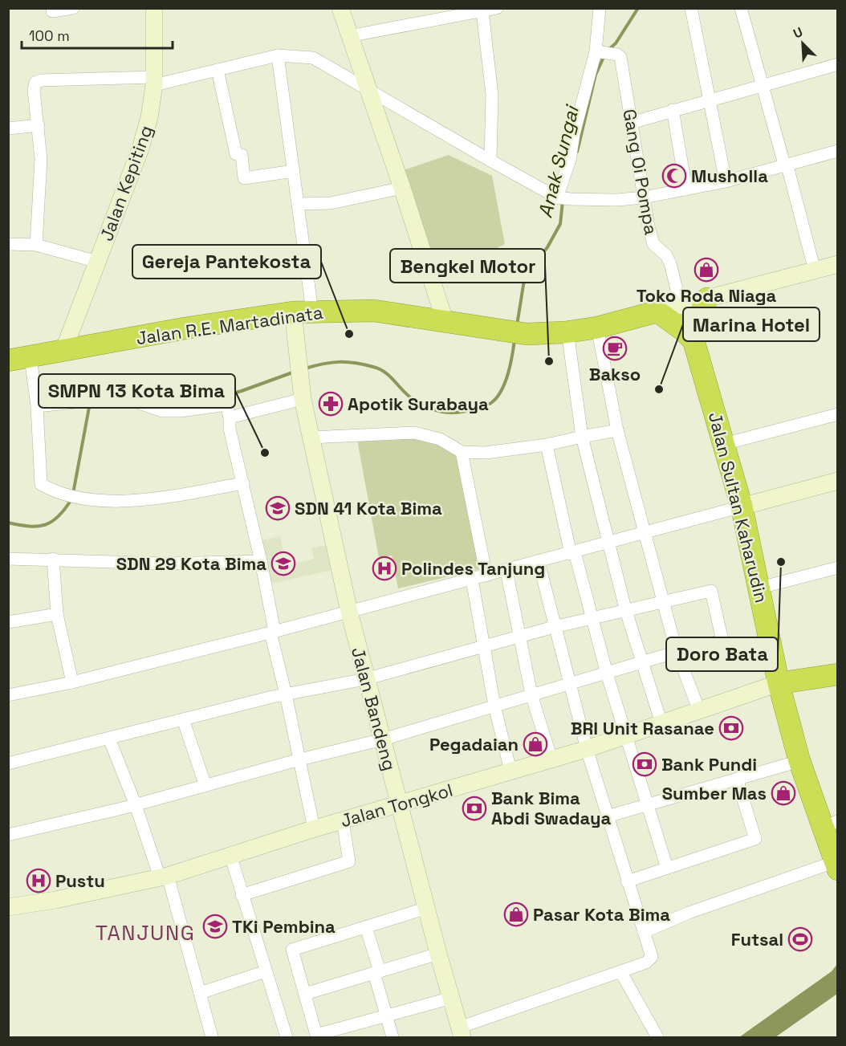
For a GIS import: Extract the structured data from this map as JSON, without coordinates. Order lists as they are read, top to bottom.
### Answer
{
  "streets": {
    "highway": ["Jalan R.E. Martadinata", "Jalan Sultan Kaharudin"],
    "street": [
      "Gang Oi Pompa",
      "Jalan Kepiting",
      "Jalan Bandeng",
      "Jalan Tongkol"
    ]
  },
  "crossings": [
    ["Jalan Kepiting", "Jalan R.E. Martadinata"],
    ["Jalan R.E. Martadinata", "Jalan Bandeng"],
    ["Jalan Sultan Kaharudin", "Jalan Tongkol"],
    ["Jalan Bandeng", "Jalan Tongkol"]
  ],
  "districts": ["TANJUNG"],
  "water": ["Anak Sungai"],
  "places": {
    "mosque": ["Musholla"],
    "shop": [
      "Toko Roda Niaga",
      "Pegadaian",
      "Sumber Mas",
      "Pasar Kota Bima"
    ],
    "other": [
      "Gereja Pantekosta",
      "Bengkel Motor",
      "Marina Hotel",
      "SMPN 13 Kota Bima",
      "Doro Bata"
    ],
    "cafe": ["Bakso"],
    "pharmacy": ["Apotik Surabaya"],
    "school or university": ["SDN 41 Kota Bima", "SDN 29 Kota Bima", "TKi Pembina"],
    "hospital": ["Polindes Tanjung", "Pustu"],
    "bank": ["BRI Unit Rasanae", "Bank Pundi", "Bank Bima Abdi Swadaya"],
    "sports": ["Futsal"]
  },
  "scale_bar": "100 m",
  "north": "top left"
}
